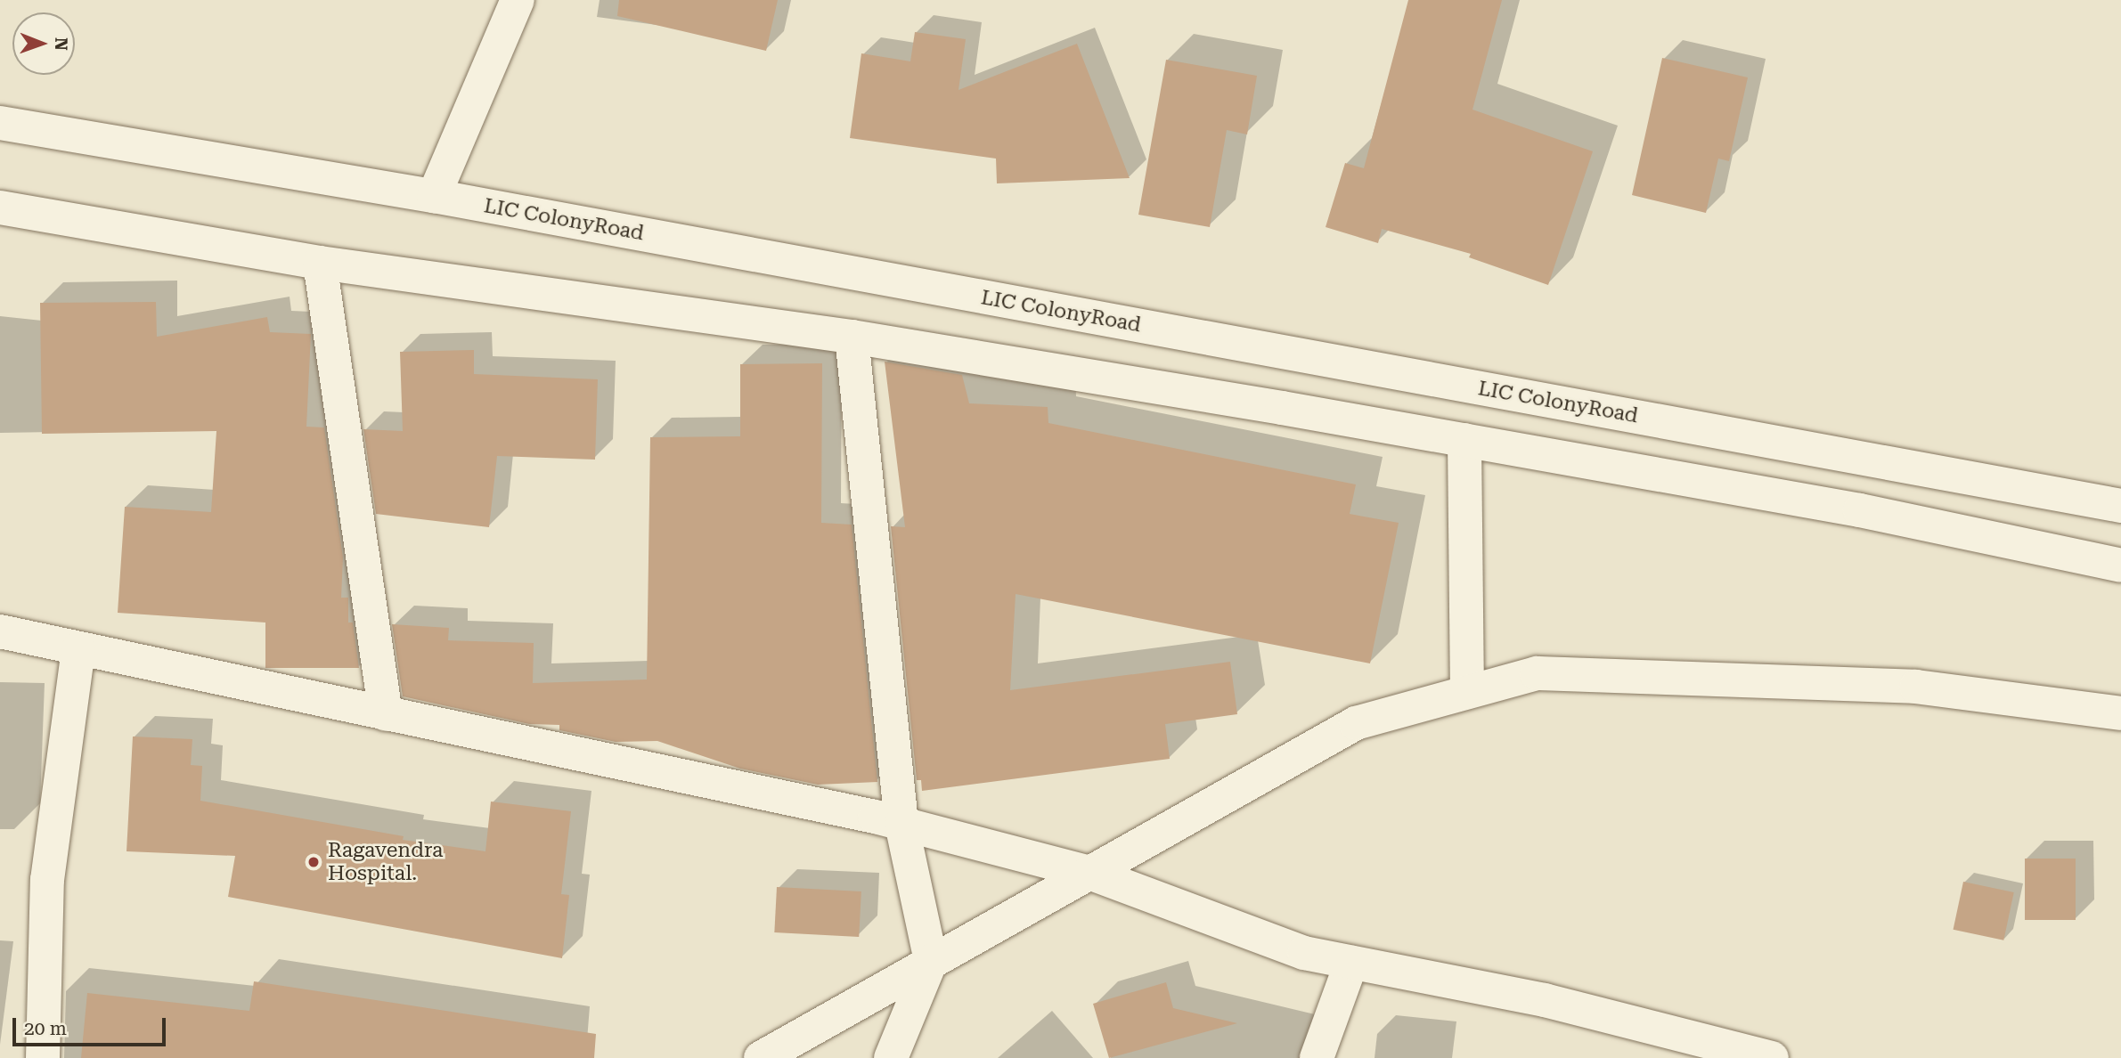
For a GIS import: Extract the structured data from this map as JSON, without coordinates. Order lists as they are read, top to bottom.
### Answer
{
  "streets": {
    "street": ["LIC ColonyRoad"]
  },
  "places": ["Ragavendra Hospital."],
  "scale_bar": "20 m",
  "north": "right"
}
